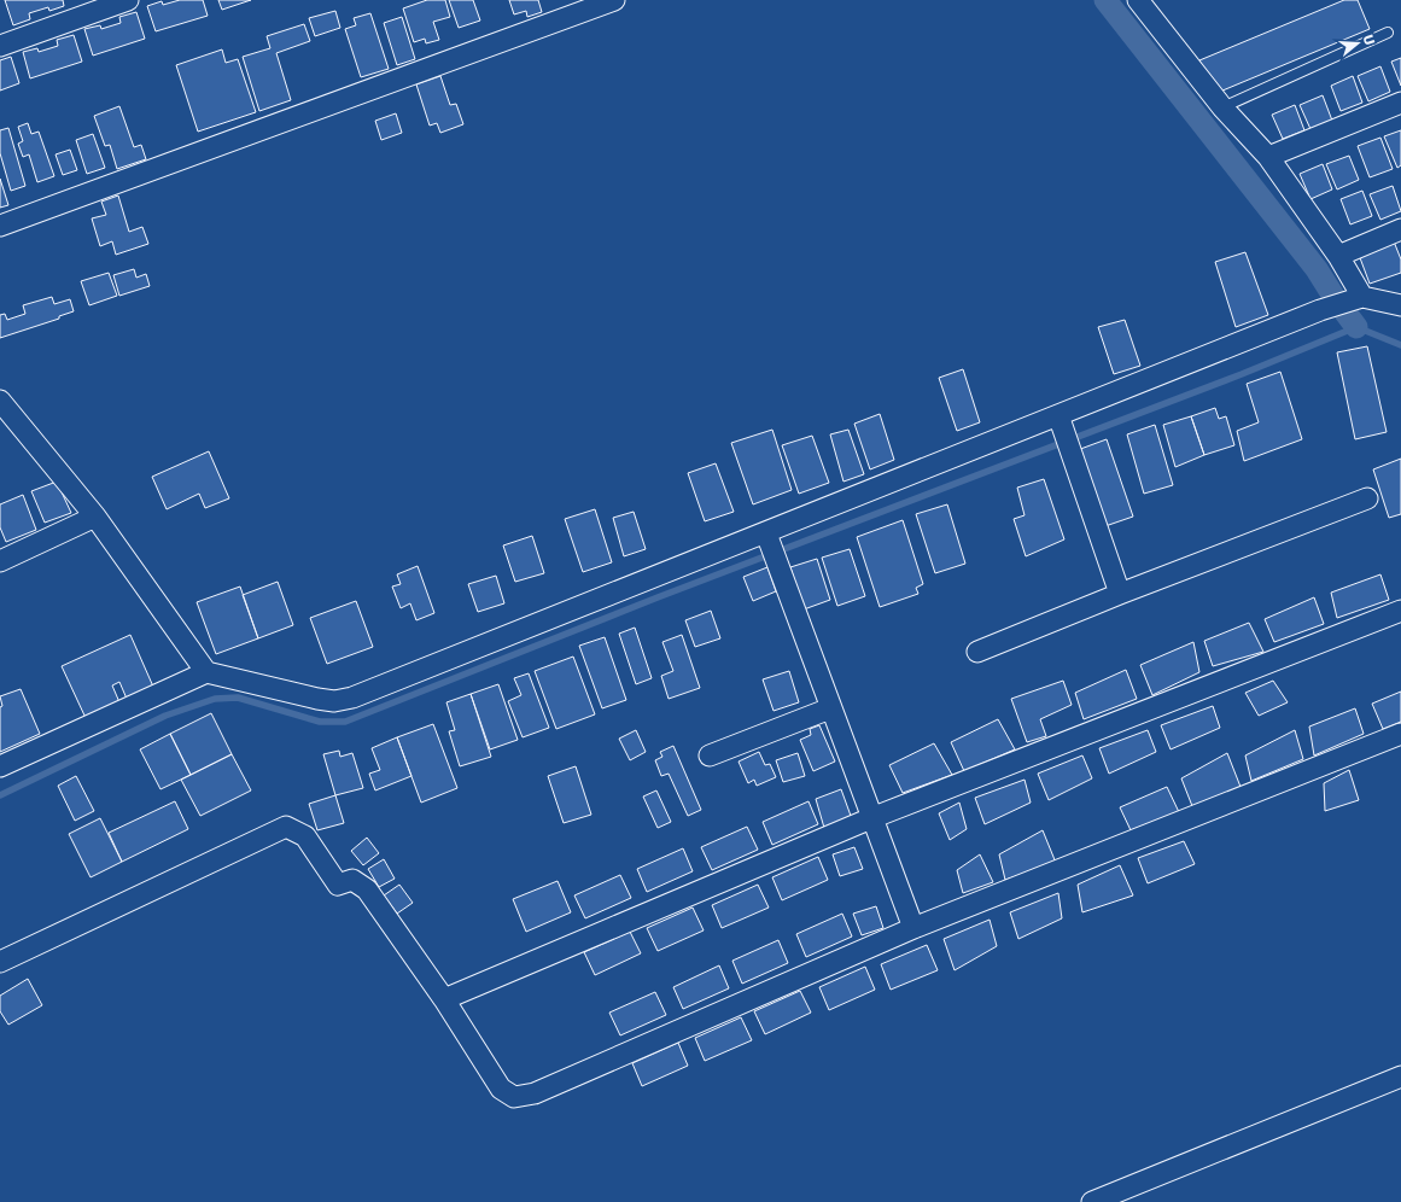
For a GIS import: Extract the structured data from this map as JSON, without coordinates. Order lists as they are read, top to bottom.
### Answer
{
  "north": "right"
}
